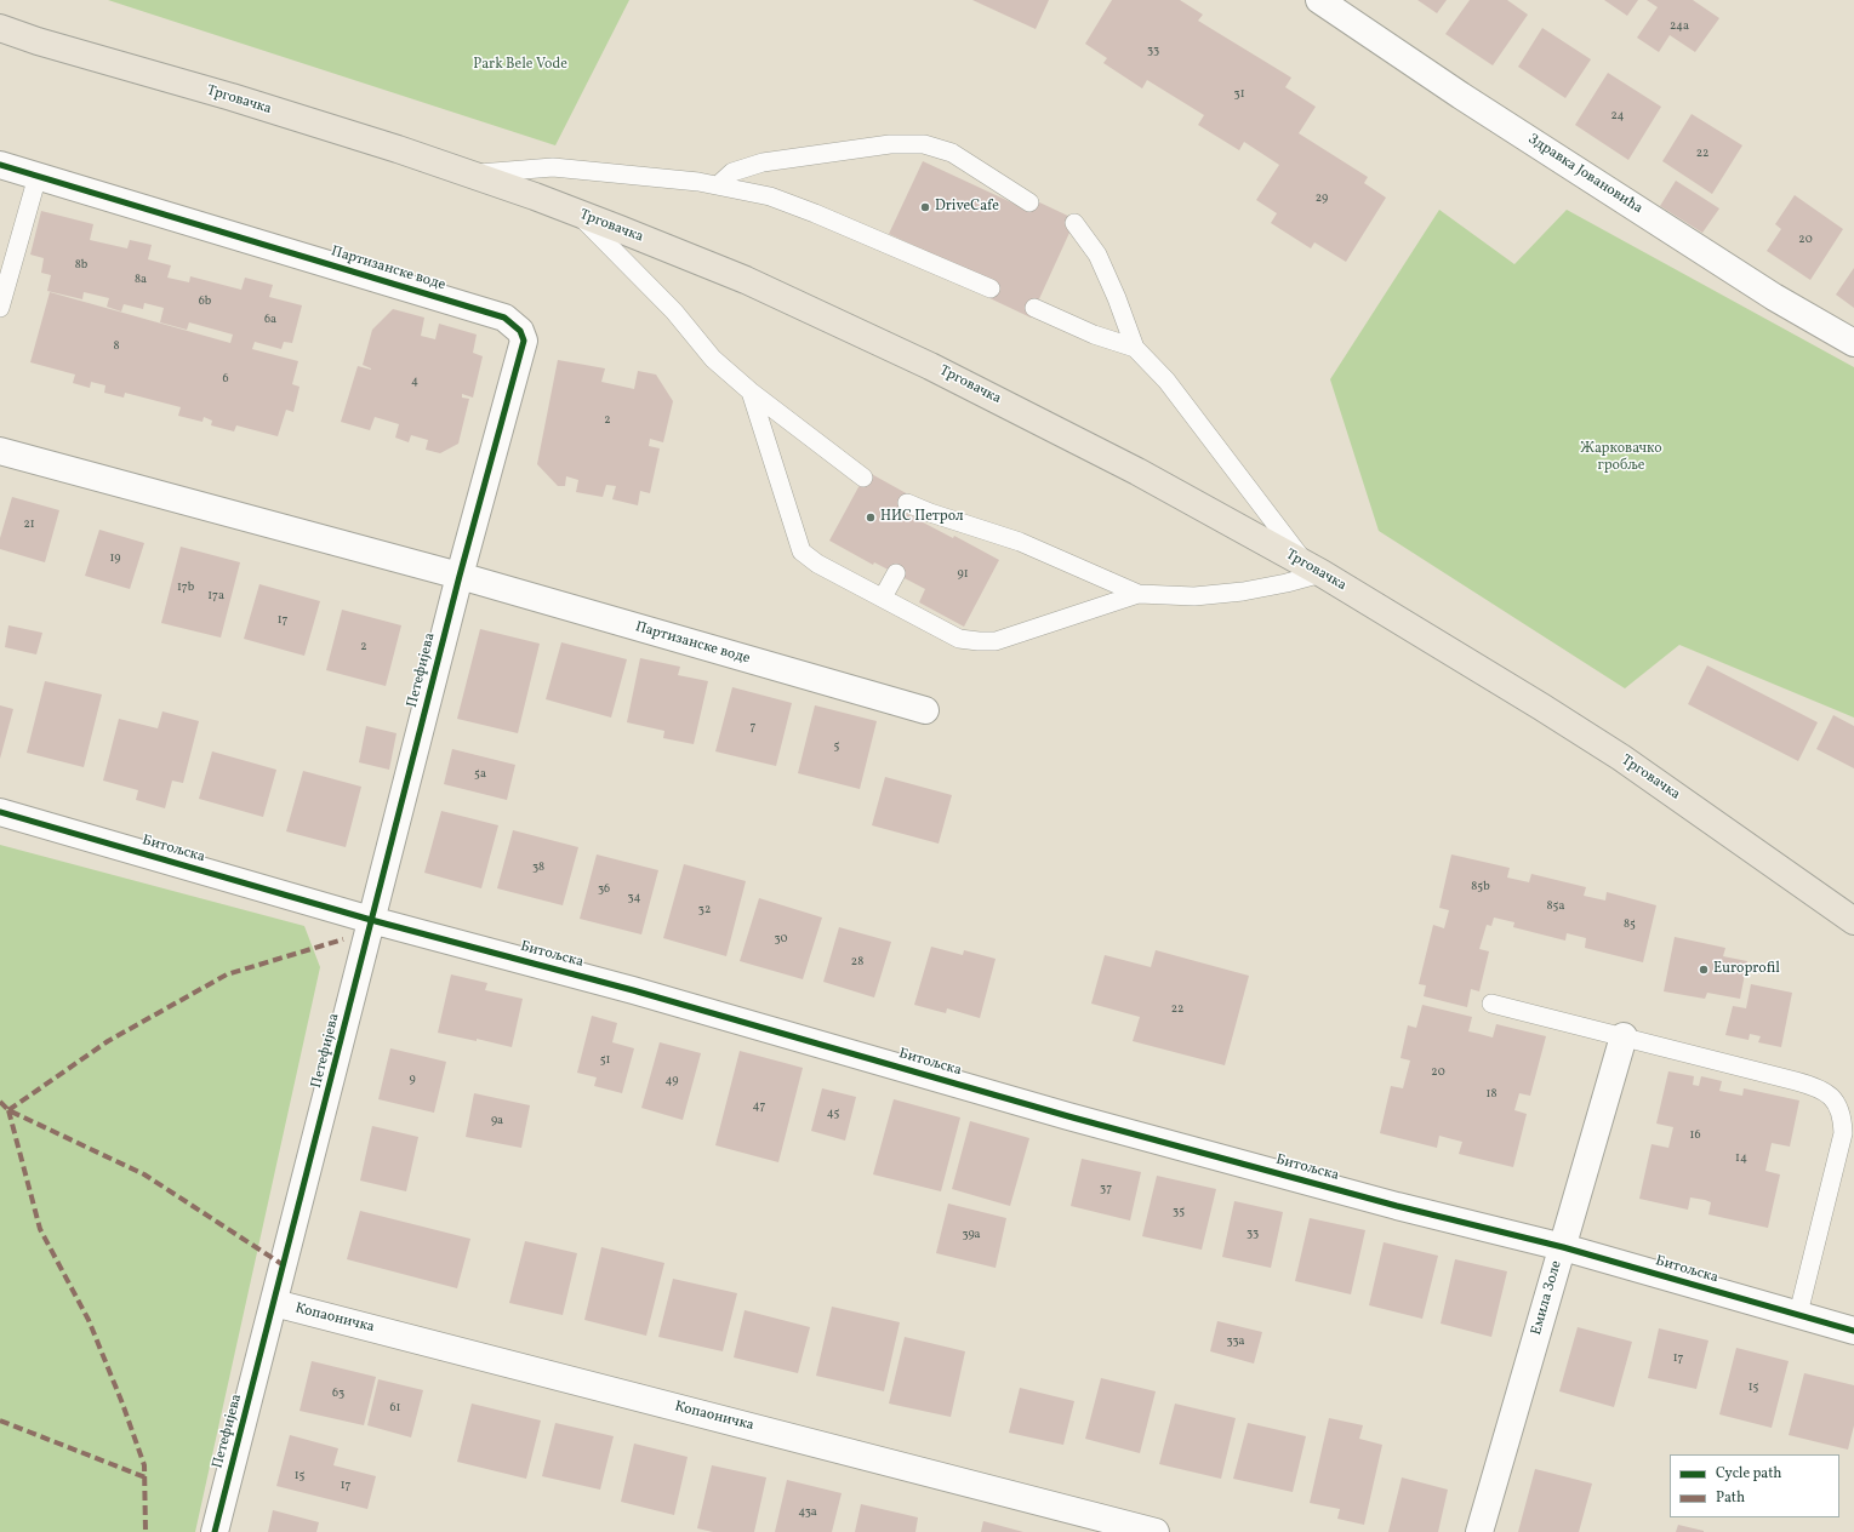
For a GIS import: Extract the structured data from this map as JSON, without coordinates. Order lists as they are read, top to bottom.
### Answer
{
  "streets": {
    "main road": ["Трговачка"],
    "street": [
      "Здравка Јовановића",
      "Партизанске воде",
      "Петефијева",
      "Битољска",
      "Емила Золе",
      "Копаоничка"
    ]
  },
  "crossings": [
    ["Партизанске воде", "Петефијева"],
    ["Петефијева", "Битољска"],
    ["Петефијева", "Копаоничка"],
    ["Битољска", "Емила Золе"]
  ],
  "parks": ["Park Bele Vode", "Жарковачко гробље"],
  "places": ["DriveCafe", "НИС Петрол", "Europrofil"],
  "house_numbers": [
    "24a",
    "33",
    "31",
    "24",
    "22",
    "29",
    "20",
    "8b",
    "8a",
    "6b",
    "6a",
    "8",
    "6",
    "4",
    "2",
    "21",
    "19",
    "91",
    "17b",
    "17a",
    "17",
    "2",
    "7",
    "5",
    "5a",
    "38",
    "85b",
    "36",
    "34",
    "85a",
    "32",
    "85",
    "30",
    "28",
    "22",
    "51",
    "20",
    "9",
    "49",
    "18",
    "47",
    "45",
    "9a",
    "16",
    "14",
    "37",
    "35",
    "33",
    "39a",
    "33a",
    "17",
    "15",
    "63",
    "61",
    "15",
    "17",
    "43a"
  ],
  "legend": ["Cycle path", "Path"]
}
